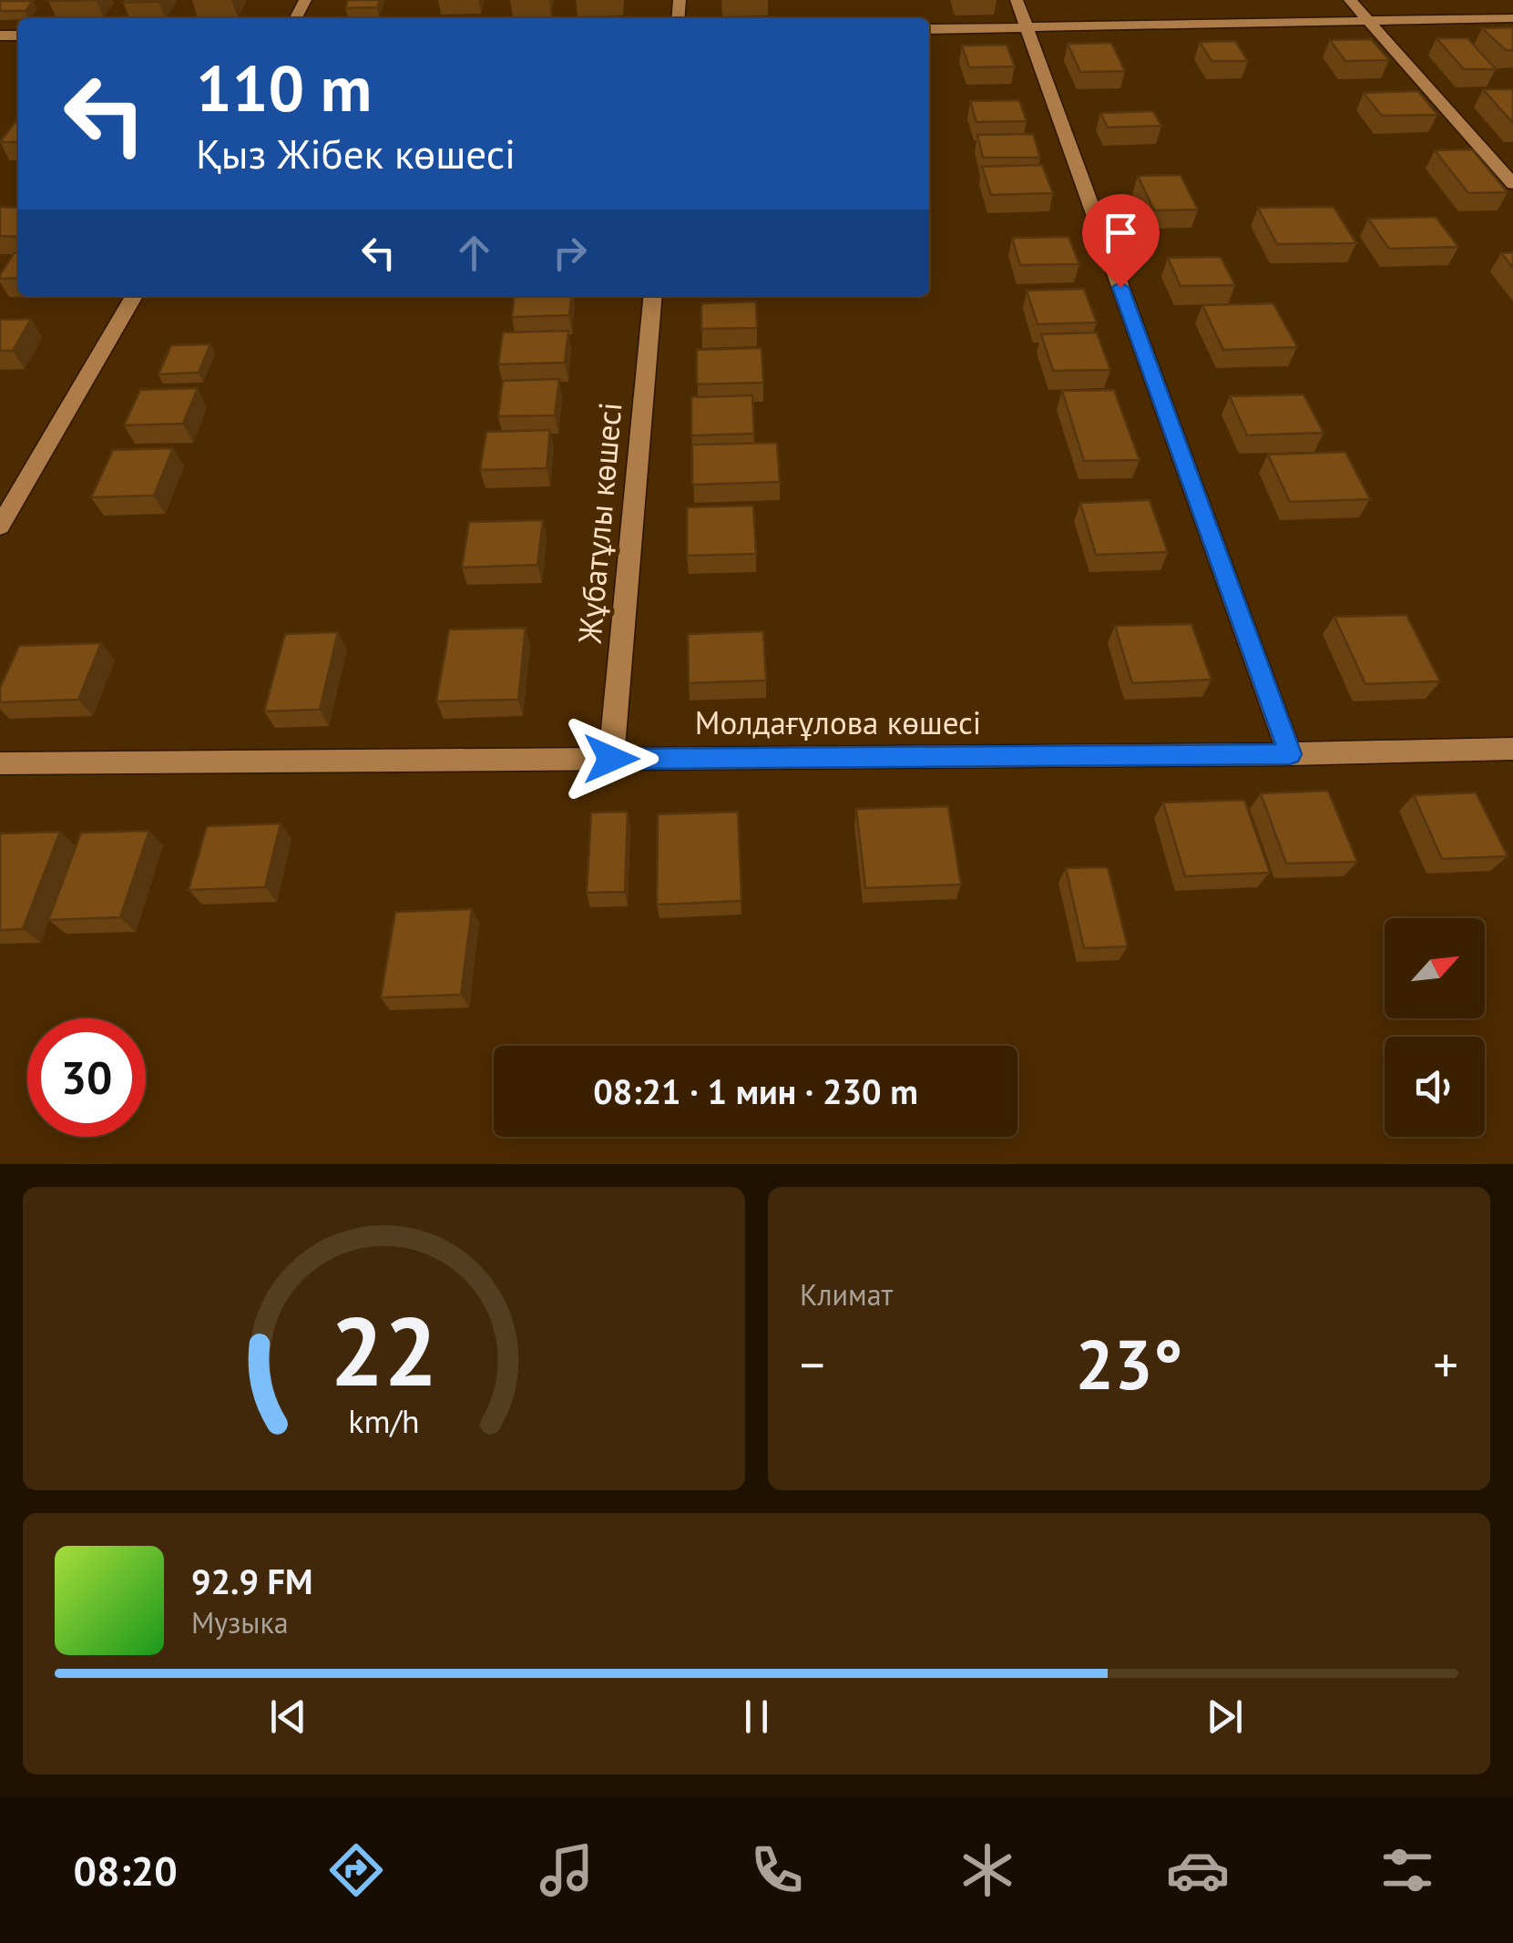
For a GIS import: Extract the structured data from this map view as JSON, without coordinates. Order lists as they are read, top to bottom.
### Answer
{
  "streets": {
    "street": ["Жұбатұлы көшесі", "Молдағұлова көшесі"]
  },
  "crossings": [
    ["Жұбатұлы көшесі", "Молдағұлова көшесі"]
  ],
  "north": "top right",
  "page": {
    "turn": ["110 m", "Қыз Жібек көшесі"],
    "limit": "30",
    "trip": "08:21 · 1 мин · 230 m",
    "tile": "Климат",
    "heat": ["−", "23°", "+"],
    "song": ["92.9 FM", "Музыка"],
    "tabs": "08:20",
    "gauge": ["22", "km/h"]
  }
}
